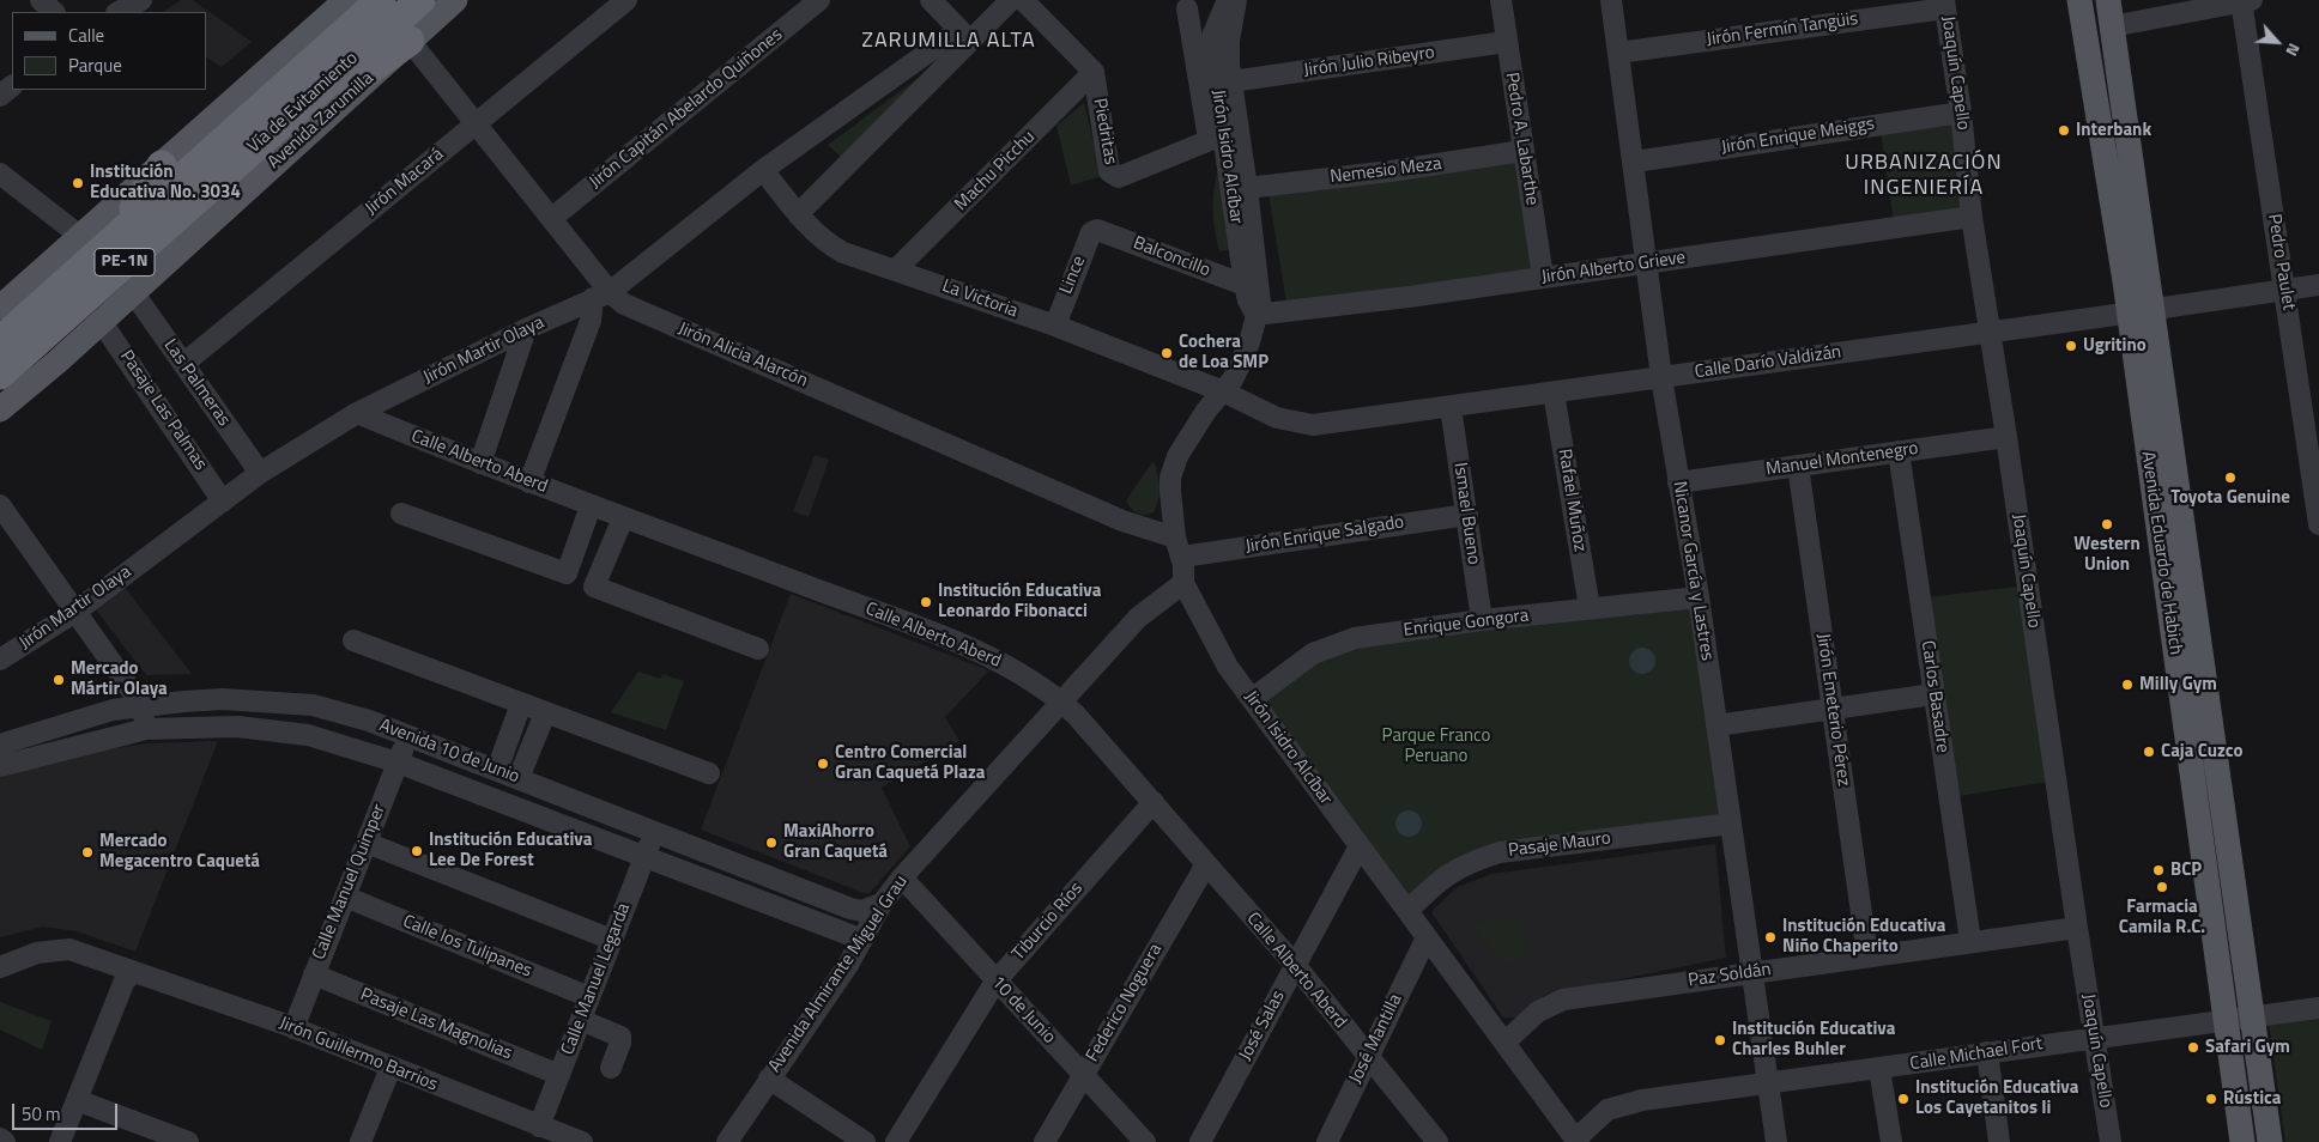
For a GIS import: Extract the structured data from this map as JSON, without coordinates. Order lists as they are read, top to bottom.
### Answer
{
  "streets": {
    "highway": ["Vía de Evitamiento", "PE-1N"],
    "main road": ["Avenida Zarumilla", "Avenida Eduardo de Habich"],
    "street": [
      "Jirón Fermín Tangüis",
      "Jirón Julio Ribeyro",
      "Joaquín Capello",
      "Jirón Capitán Abelardo Quiñones",
      "Piedritas",
      "Jirón Enrique Meiggs",
      "Pedro A. Labarthe",
      "Jirón Isidro Alcíbar",
      "Machu Picchu",
      "Nemesio Meza",
      "Jirón Macará",
      "Balconcillo",
      "Pedro Paulet",
      "Jirón Alberto Grieve",
      "Lince",
      "La Victoria",
      "Jirón Martir Olaya",
      "Jirón Alicia Alarcón",
      "Calle Darío Valdizán",
      "Las Palmeras",
      "Pasaje Las Palmas",
      "Manuel Montenegro",
      "Calle Alberto Aberd",
      "Rafael Muñoz",
      "Ismael Bueno",
      "Jirón Enrique Salgado",
      "Nicanor García y Lastres",
      "Enrique Gongora",
      "Carlos Basadre",
      "Jirón Emeterio Pérez",
      "Avenida 10 de Junio",
      "Pasaje Mauro",
      "Calle Manuel Quimper",
      "Tiburcio Ríos",
      "Calle los Tulipanes",
      "Avenida Almirante Miguel Grau",
      "Paz Soldán",
      "Calle Manuel Legarda",
      "Federico Noguera",
      "10 de Junio",
      "Pasaje Las Magnolias",
      "José Salas",
      "José Mantilla",
      "Jirón Guillermo Barrios",
      "Calle Michael Fort"
    ]
  },
  "crossings": [
    ["Jirón Fermín Tangüis", "Joaquín Capello"],
    ["Jirón Fermín Tangüis", "Nicanor García y Lastres"],
    ["Jirón Julio Ribeyro", "Pedro A. Labarthe"],
    ["Jirón Julio Ribeyro", "Jirón Isidro Alcíbar"],
    ["Joaquín Capello", "Jirón Enrique Meiggs"],
    ["Joaquín Capello", "Jirón Alberto Grieve"],
    ["Joaquín Capello", "Calle Darío Valdizán"],
    ["Joaquín Capello", "Manuel Montenegro"],
    ["Joaquín Capello", "Paz Soldán"],
    ["Joaquín Capello", "Calle Michael Fort"],
    ["Jirón Capitán Abelardo Quiñones", "Jirón Alicia Alarcón"],
    ["Avenida Zarumilla", "Jirón Alicia Alarcón"],
    ["Avenida Zarumilla", "Las Palmeras"],
    ["Avenida Zarumilla", "Pasaje Las Palmas"],
    ["Piedritas", "Jirón Isidro Alcíbar"],
    ["Piedritas", "Machu Picchu"],
    ["Jirón Enrique Meiggs", "Nicanor García y Lastres"],
    ["Pedro A. Labarthe", "Nemesio Meza"],
    ["Pedro A. Labarthe", "Jirón Alberto Grieve"],
    ["Jirón Isidro Alcíbar", "Nemesio Meza"],
    ["Jirón Isidro Alcíbar", "Balconcillo"],
    ["Jirón Isidro Alcíbar", "Jirón Alberto Grieve"],
    ["Jirón Isidro Alcíbar", "La Victoria"],
    ["Jirón Isidro Alcíbar", "Jirón Alicia Alarcón"],
    ["Jirón Isidro Alcíbar", "Calle Darío Valdizán"],
    ["Jirón Isidro Alcíbar", "Jirón Enrique Salgado"],
    ["Jirón Isidro Alcíbar", "Enrique Gongora"],
    ["Jirón Isidro Alcíbar", "Pasaje Mauro"],
    ["Jirón Isidro Alcíbar", "Avenida Almirante Miguel Grau"],
    ["Jirón Isidro Alcíbar", "Paz Soldán"],
    ["Jirón Isidro Alcíbar", "José Salas"],
    ["Jirón Isidro Alcíbar", "José Mantilla"],
    ["Jirón Isidro Alcíbar", "Calle Michael Fort"],
    ["Machu Picchu", "La Victoria"],
    ["Jirón Macará", "Jirón Alicia Alarcón"],
    ["Jirón Macará", "Las Palmeras"],
    ["Balconcillo", "Lince"],
    ["Pedro Paulet", "Calle Darío Valdizán"],
    ["Jirón Alberto Grieve", "Nicanor García y Lastres"],
    ["Lince", "La Victoria"],
    ["La Victoria", "Jirón Martir Olaya"],
    ["La Victoria", "Calle Darío Valdizán"],
    ["Jirón Martir Olaya", "Jirón Alicia Alarcón"],
    ["Jirón Martir Olaya", "Las Palmeras"],
    ["Jirón Martir Olaya", "Pasaje Las Palmas"],
    ["Jirón Martir Olaya", "Calle Alberto Aberd"],
    ["Calle Darío Valdizán", "Rafael Muñoz"],
    ["Calle Darío Valdizán", "Ismael Bueno"],
    ["Calle Darío Valdizán", "Avenida Eduardo de Habich"],
    ["Calle Darío Valdizán", "Nicanor García y Lastres"],
    ["Manuel Montenegro", "Nicanor García y Lastres"],
    ["Manuel Montenegro", "Carlos Basadre"],
    ["Manuel Montenegro", "Jirón Emeterio Pérez"],
    ["Calle Alberto Aberd", "Tiburcio Ríos"],
    ["Calle Alberto Aberd", "Avenida Almirante Miguel Grau"],
    ["Calle Alberto Aberd", "Federico Noguera"],
    ["Calle Alberto Aberd", "José Salas"],
    ["Calle Alberto Aberd", "José Mantilla"],
    ["Rafael Muñoz", "Enrique Gongora"],
    ["Ismael Bueno", "Jirón Enrique Salgado"],
    ["Ismael Bueno", "Enrique Gongora"],
    ["Avenida Eduardo de Habich", "Calle Michael Fort"],
    ["Nicanor García y Lastres", "Enrique Gongora"],
    ["Nicanor García y Lastres", "Pasaje Mauro"],
    ["Nicanor García y Lastres", "Paz Soldán"],
    ["Nicanor García y Lastres", "Calle Michael Fort"],
    ["Carlos Basadre", "Paz Soldán"],
    ["Jirón Emeterio Pérez", "Paz Soldán"],
    ["Avenida 10 de Junio", "Calle Manuel Quimper"],
    ["Avenida 10 de Junio", "Avenida Almirante Miguel Grau"],
    ["Avenida 10 de Junio", "Calle Manuel Legarda"],
    ["Calle Manuel Quimper", "Calle los Tulipanes"],
    ["Calle Manuel Quimper", "Pasaje Las Magnolias"],
    ["Calle Manuel Quimper", "Jirón Guillermo Barrios"],
    ["Tiburcio Ríos", "10 de Junio"],
    ["Calle los Tulipanes", "Calle Manuel Legarda"],
    ["Avenida Almirante Miguel Grau", "10 de Junio"],
    ["Calle Manuel Legarda", "Pasaje Las Magnolias"],
    ["Calle Manuel Legarda", "Jirón Guillermo Barrios"],
    ["Federico Noguera", "10 de Junio"]
  ],
  "districts": ["ZARUMILLA ALTA", "URBANIZACIÓN INGENIERÍA"],
  "parks": ["Parque Franco Peruano"],
  "places": [
    "Interbank",
    "Institución Educativa No. 3034",
    "Ugritino",
    "Cochera de Loa SMP",
    "Toyota Genuine",
    "Western Union",
    "Institución Educativa Leonardo Fibonacci",
    "Mercado Mártir Olaya",
    "Milly Gym",
    "Caja Cuzco",
    "Centro Comercial Gran Caquetá Plaza",
    "MaxiAhorro Gran Caquetá",
    "Institución Educativa Lee De Forest",
    "Mercado Megacentro Caquetá",
    "BCP",
    "Farmacia Camila R.C.",
    "Institución Educativa Niño Chaperito",
    "Institución Educativa Charles Buhler",
    "Safari Gym",
    "Institución Educativa Los Cayetanitos Ii",
    "Rústica"
  ],
  "legend": ["Calle", "Parque"],
  "scale_bar": "50 m",
  "north": "bottom right"
}
